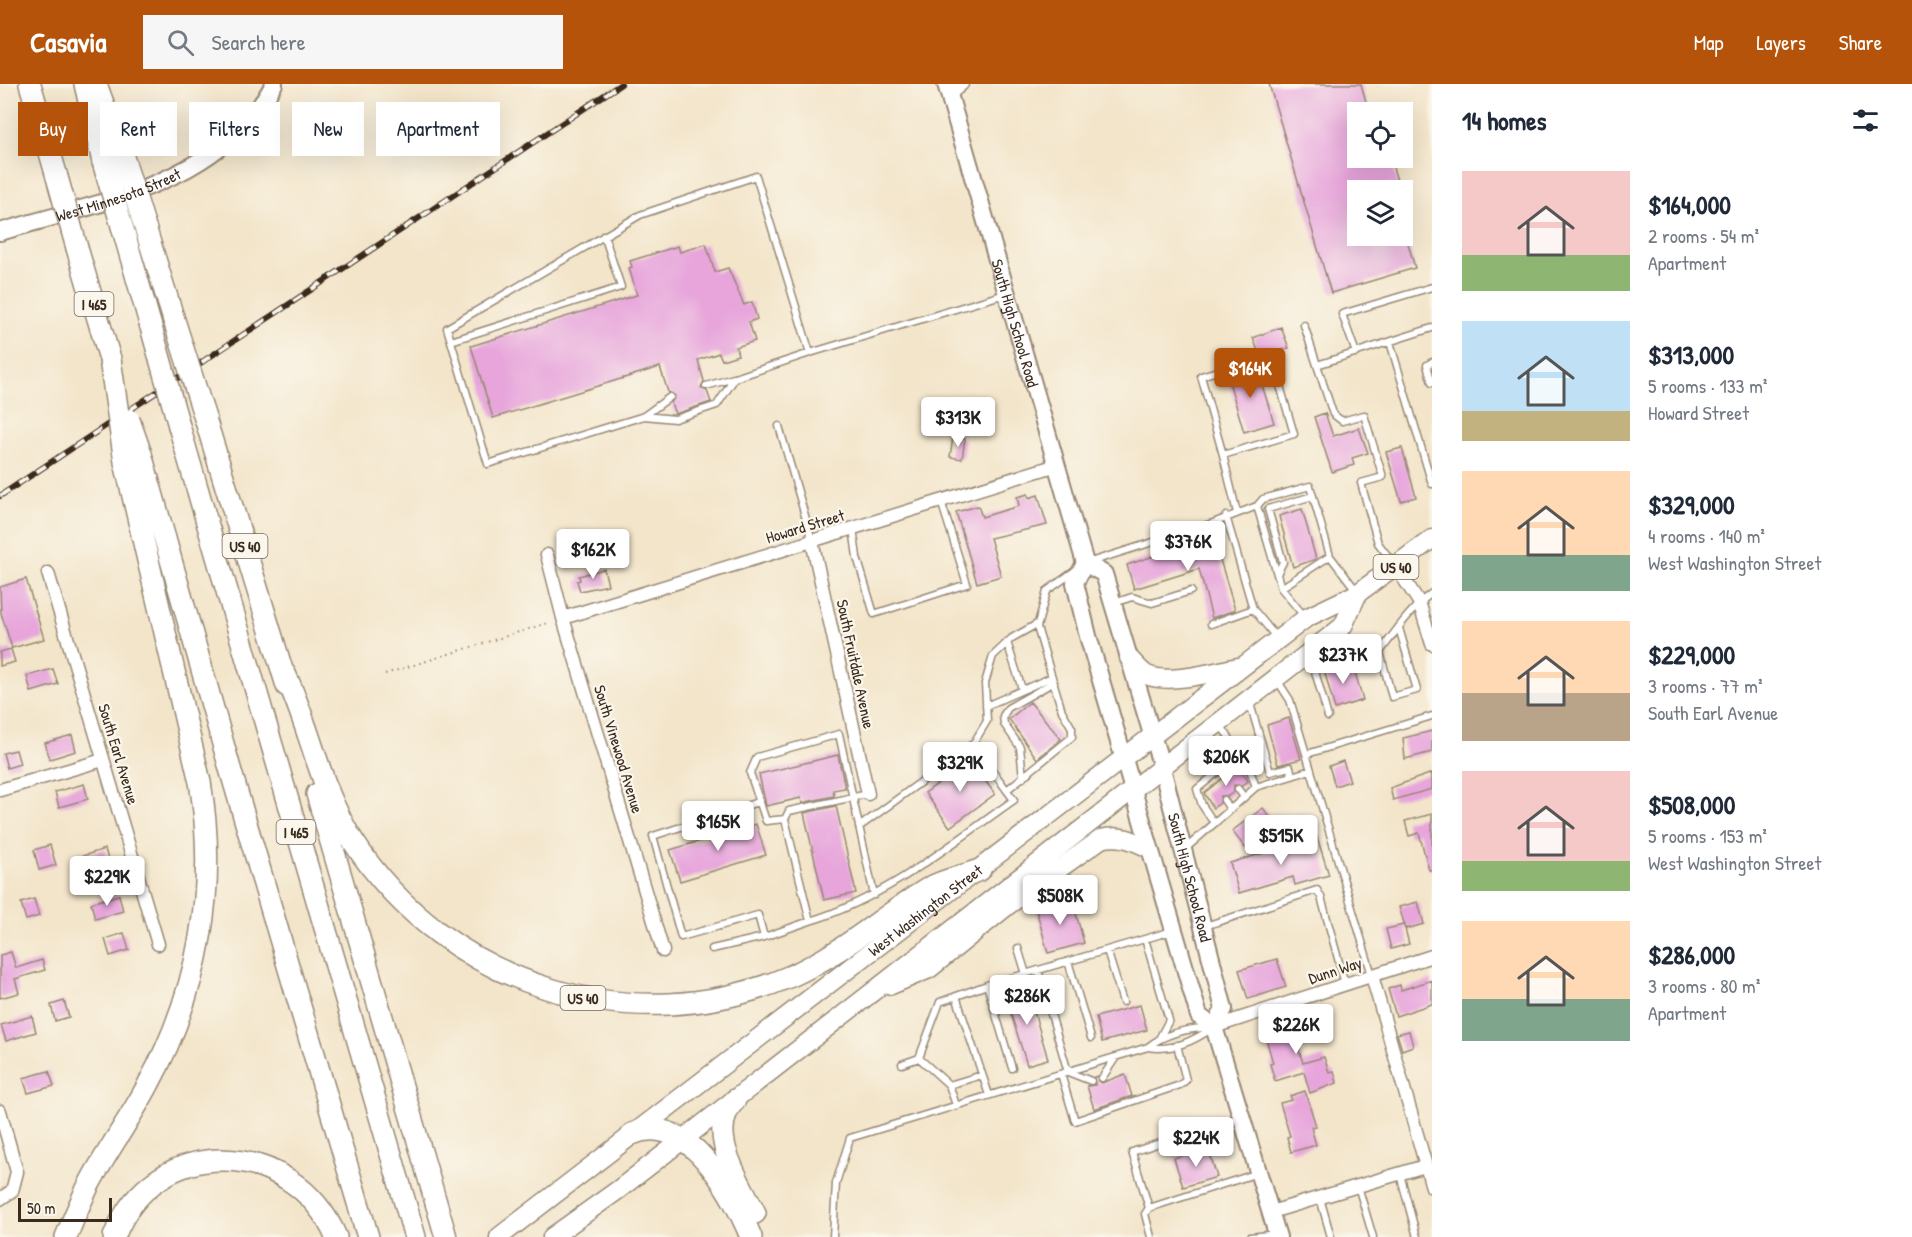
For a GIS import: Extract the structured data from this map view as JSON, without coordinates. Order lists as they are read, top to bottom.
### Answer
{
  "streets": {
    "highway": ["I 465", "US 40"],
    "main road": ["West Washington Street"],
    "street": [
      "West Minnesota Street",
      "South High School Road",
      "Howard Street",
      "South Fruitdale Avenue",
      "South Vinewood Avenue",
      "South Earl Avenue",
      "Dunn Way"
    ]
  },
  "crossings": [
    ["I 465", "US 40"],
    ["South High School Road", "Howard Street"],
    ["South High School Road", "West Washington Street"],
    ["South High School Road", "Dunn Way"],
    ["Howard Street", "South Fruitdale Avenue"],
    ["Howard Street", "South Vinewood Avenue"],
    ["US 40", "West Washington Street"]
  ],
  "scale_bar": "50 m",
  "page": {
    "header": "Casavia",
    "search": "Search here",
    "nav": ["Map", "Layers", "Share"],
    "heading": "14 homes",
    "chip": [
      "Buy",
      "Rent",
      "Filters",
      "New",
      "Apartment"
    ],
    "list": [
      {
        "name": "$164,000",
        "note": "2 rooms · 54 m² · Apartment"
      },
      {
        "name": "$313,000",
        "note": "5 rooms · 133 m² · Howard Street"
      },
      {
        "name": "$329,000",
        "note": "4 rooms · 140 m² · West Washington Street"
      },
      {
        "name": "$229,000",
        "note": "3 rooms · 77 m² · South Earl Avenue"
      },
      {
        "name": "$508,000",
        "note": "5 rooms · 153 m² · West Washington Street"
      },
      {
        "name": "$286,000",
        "note": "3 rooms · 80 m² · Apartment"
      }
    ],
    "price": [
      "$164K",
      "$313K",
      "$376K",
      "$162K",
      "$237K",
      "$206K",
      "$329K",
      "$165K",
      "$515K",
      "$229K",
      "$508K",
      "$286K",
      "$226K",
      "$224K"
    ],
    "scale": "50 m"
  }
}
